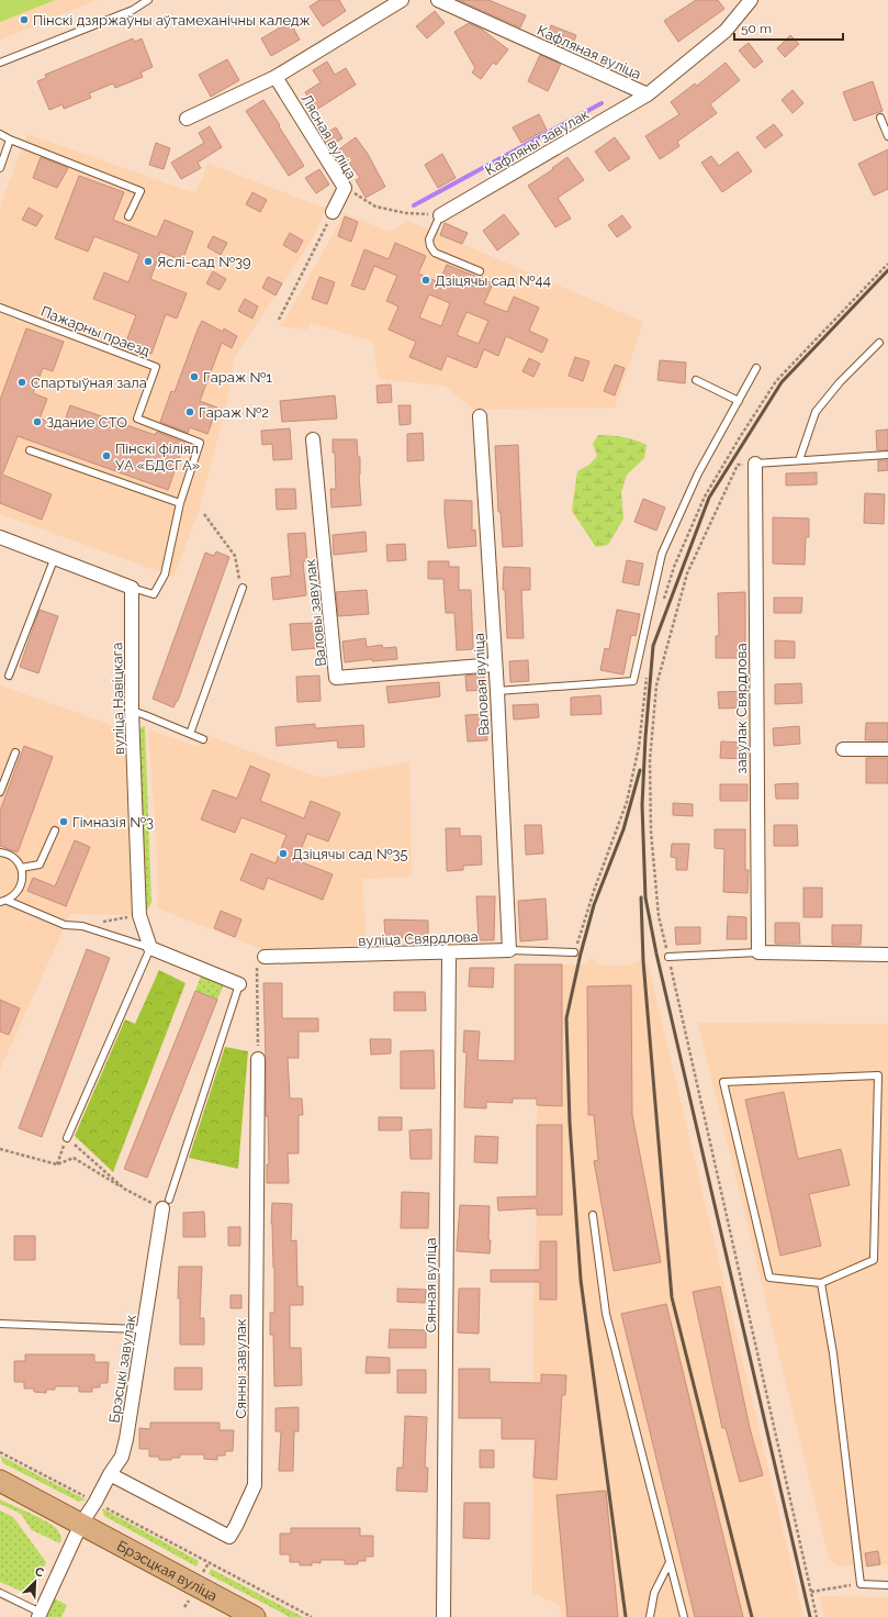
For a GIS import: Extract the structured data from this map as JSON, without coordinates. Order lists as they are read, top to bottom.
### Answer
{
  "streets": {
    "main road": ["Брэсцкая вуліца"],
    "street": [
      "Кафляная вуліца",
      "Лясная вуліца",
      "Кафляны завулак",
      "Валовы завулак",
      "Валовая вуліца",
      "вуліца Навіцкага",
      "завулак Свярдлова",
      "вуліца Свярдлова",
      "Сянная вуліца",
      "Брэсцкі завулак",
      "Сянны завулак"
    ],
    "lane": ["Пажарны праезд"]
  },
  "crossings": [
    ["Кафляная вуліца", "Кафляны завулак"],
    ["Валовы завулак", "Валовая вуліца"],
    ["Валовая вуліца", "вуліца Свярдлова"],
    ["вуліца Свярдлова", "Сянная вуліца"],
    ["Брэсцкі завулак", "Сянны завулак"],
    ["Брэсцкі завулак", "Брэсцкая вуліца"]
  ],
  "places": [
    "Пінскі дзяржаўны аўтамеханічны каледж",
    "Яслі-сад №39",
    "Дзіцячы сад №44",
    "Гараж №1",
    "Спартыўная зала",
    "Гараж №2",
    "Здание СТО",
    "Пінскі філіял УА «БДСГА»",
    "Гімназія №3",
    "Дзіцячы сад №35"
  ],
  "scale_bar": "50 m",
  "north": "top right"
}
